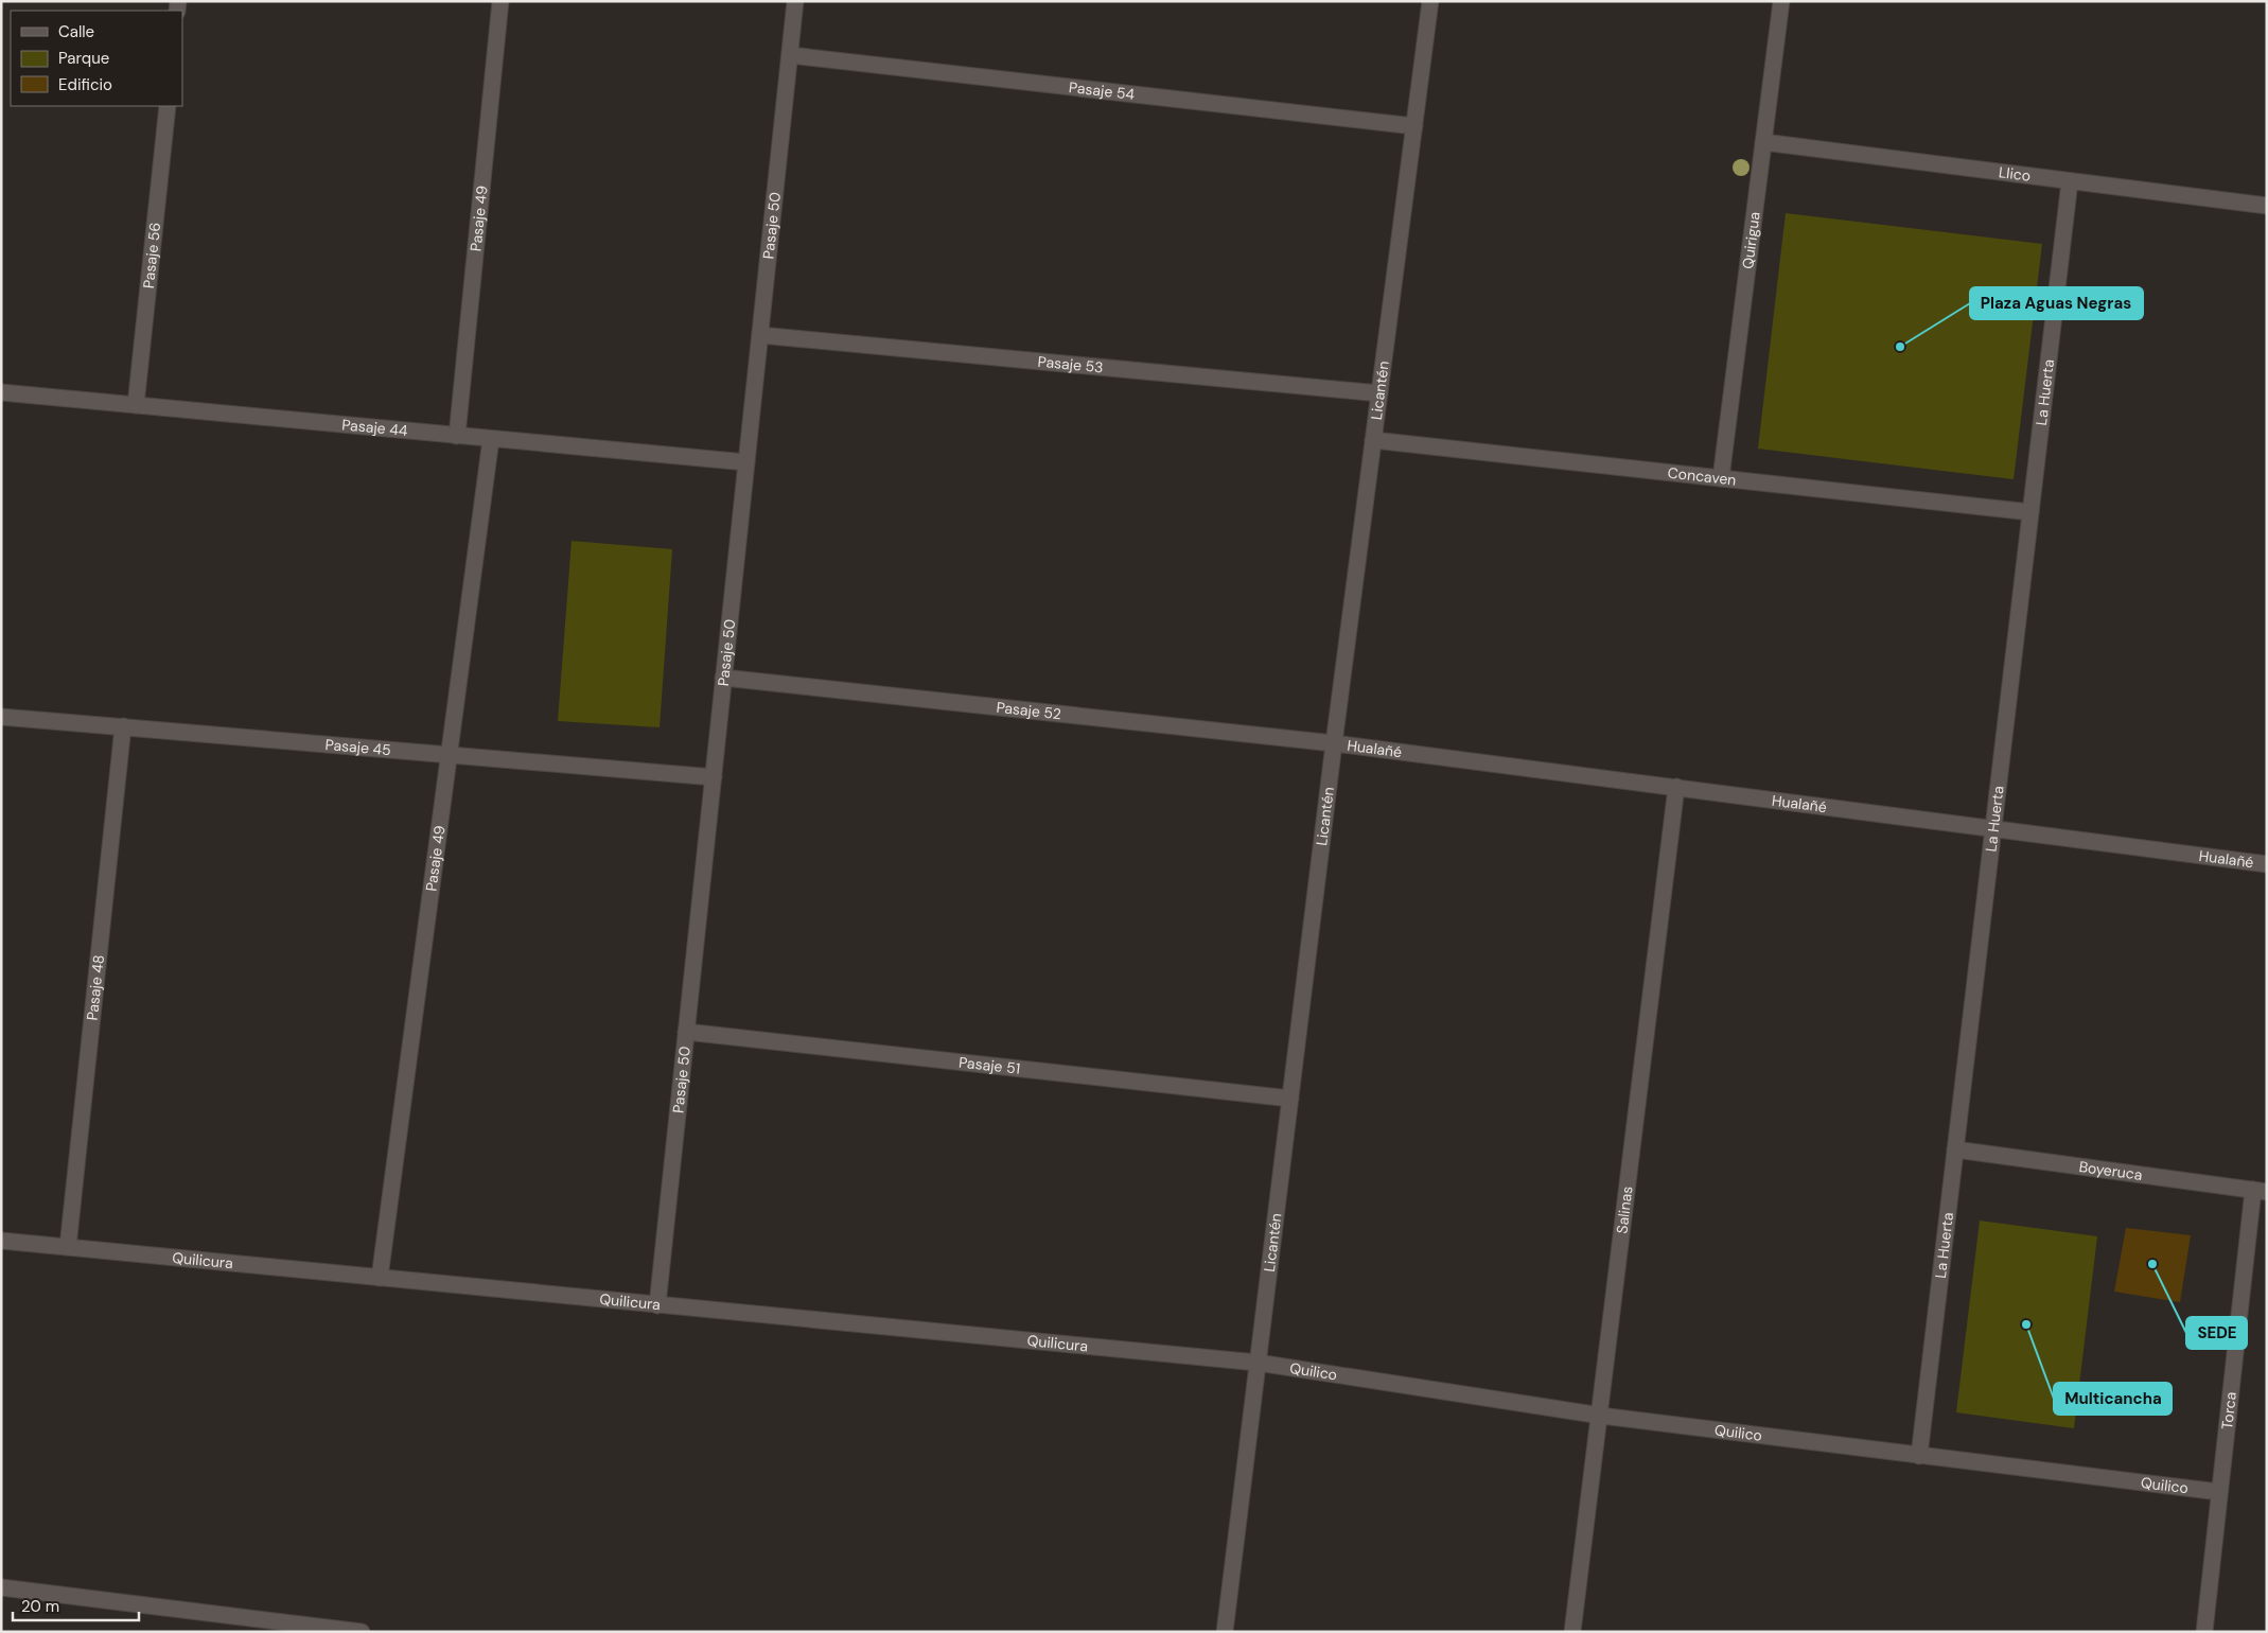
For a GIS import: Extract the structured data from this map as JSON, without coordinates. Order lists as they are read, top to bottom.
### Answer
{
  "streets": {
    "street": [
      "Pasaje 54",
      "Llico",
      "Pasaje 49",
      "Pasaje 50",
      "Quirigua",
      "Pasaje 56",
      "Pasaje 53",
      "Licantén",
      "La Huerta",
      "Pasaje 44",
      "Concaven",
      "Pasaje 52",
      "Pasaje 45",
      "Hualañé",
      "Pasaje 48",
      "Pasaje 51",
      "Boyeruca",
      "Salinas",
      "Quilicura",
      "Quilico",
      "Torca"
    ]
  },
  "crossings": [
    ["Pasaje 54", "Pasaje 50"],
    ["Pasaje 54", "Licantén"],
    ["Llico", "Quirigua"],
    ["Llico", "La Huerta"],
    ["Pasaje 49", "Pasaje 44"],
    ["Pasaje 49", "Pasaje 45"],
    ["Pasaje 49", "Quilicura"],
    ["Pasaje 50", "Pasaje 53"],
    ["Pasaje 50", "Pasaje 44"],
    ["Pasaje 50", "Pasaje 52"],
    ["Pasaje 50", "Pasaje 45"],
    ["Pasaje 50", "Pasaje 51"],
    ["Pasaje 50", "Quilicura"],
    ["Quirigua", "Concaven"],
    ["Pasaje 56", "Pasaje 44"],
    ["Pasaje 53", "Licantén"],
    ["Licantén", "Concaven"],
    ["Licantén", "Pasaje 52"],
    ["Licantén", "Hualañé"],
    ["Licantén", "Pasaje 51"],
    ["Licantén", "Quilicura"],
    ["Licantén", "Quilico"],
    ["La Huerta", "Concaven"],
    ["La Huerta", "Hualañé"],
    ["La Huerta", "Boyeruca"],
    ["La Huerta", "Quilico"],
    ["Pasaje 52", "Hualañé"],
    ["Pasaje 45", "Pasaje 48"],
    ["Hualañé", "Salinas"],
    ["Pasaje 48", "Quilicura"],
    ["Boyeruca", "Torca"],
    ["Salinas", "Quilico"],
    ["Quilicura", "Quilico"],
    ["Quilico", "Torca"]
  ],
  "places": ["Plaza Aguas Negras", "SEDE", "Multicancha"],
  "legend": ["Calle", "Parque", "Edificio"],
  "scale_bar": "20 m"
}
